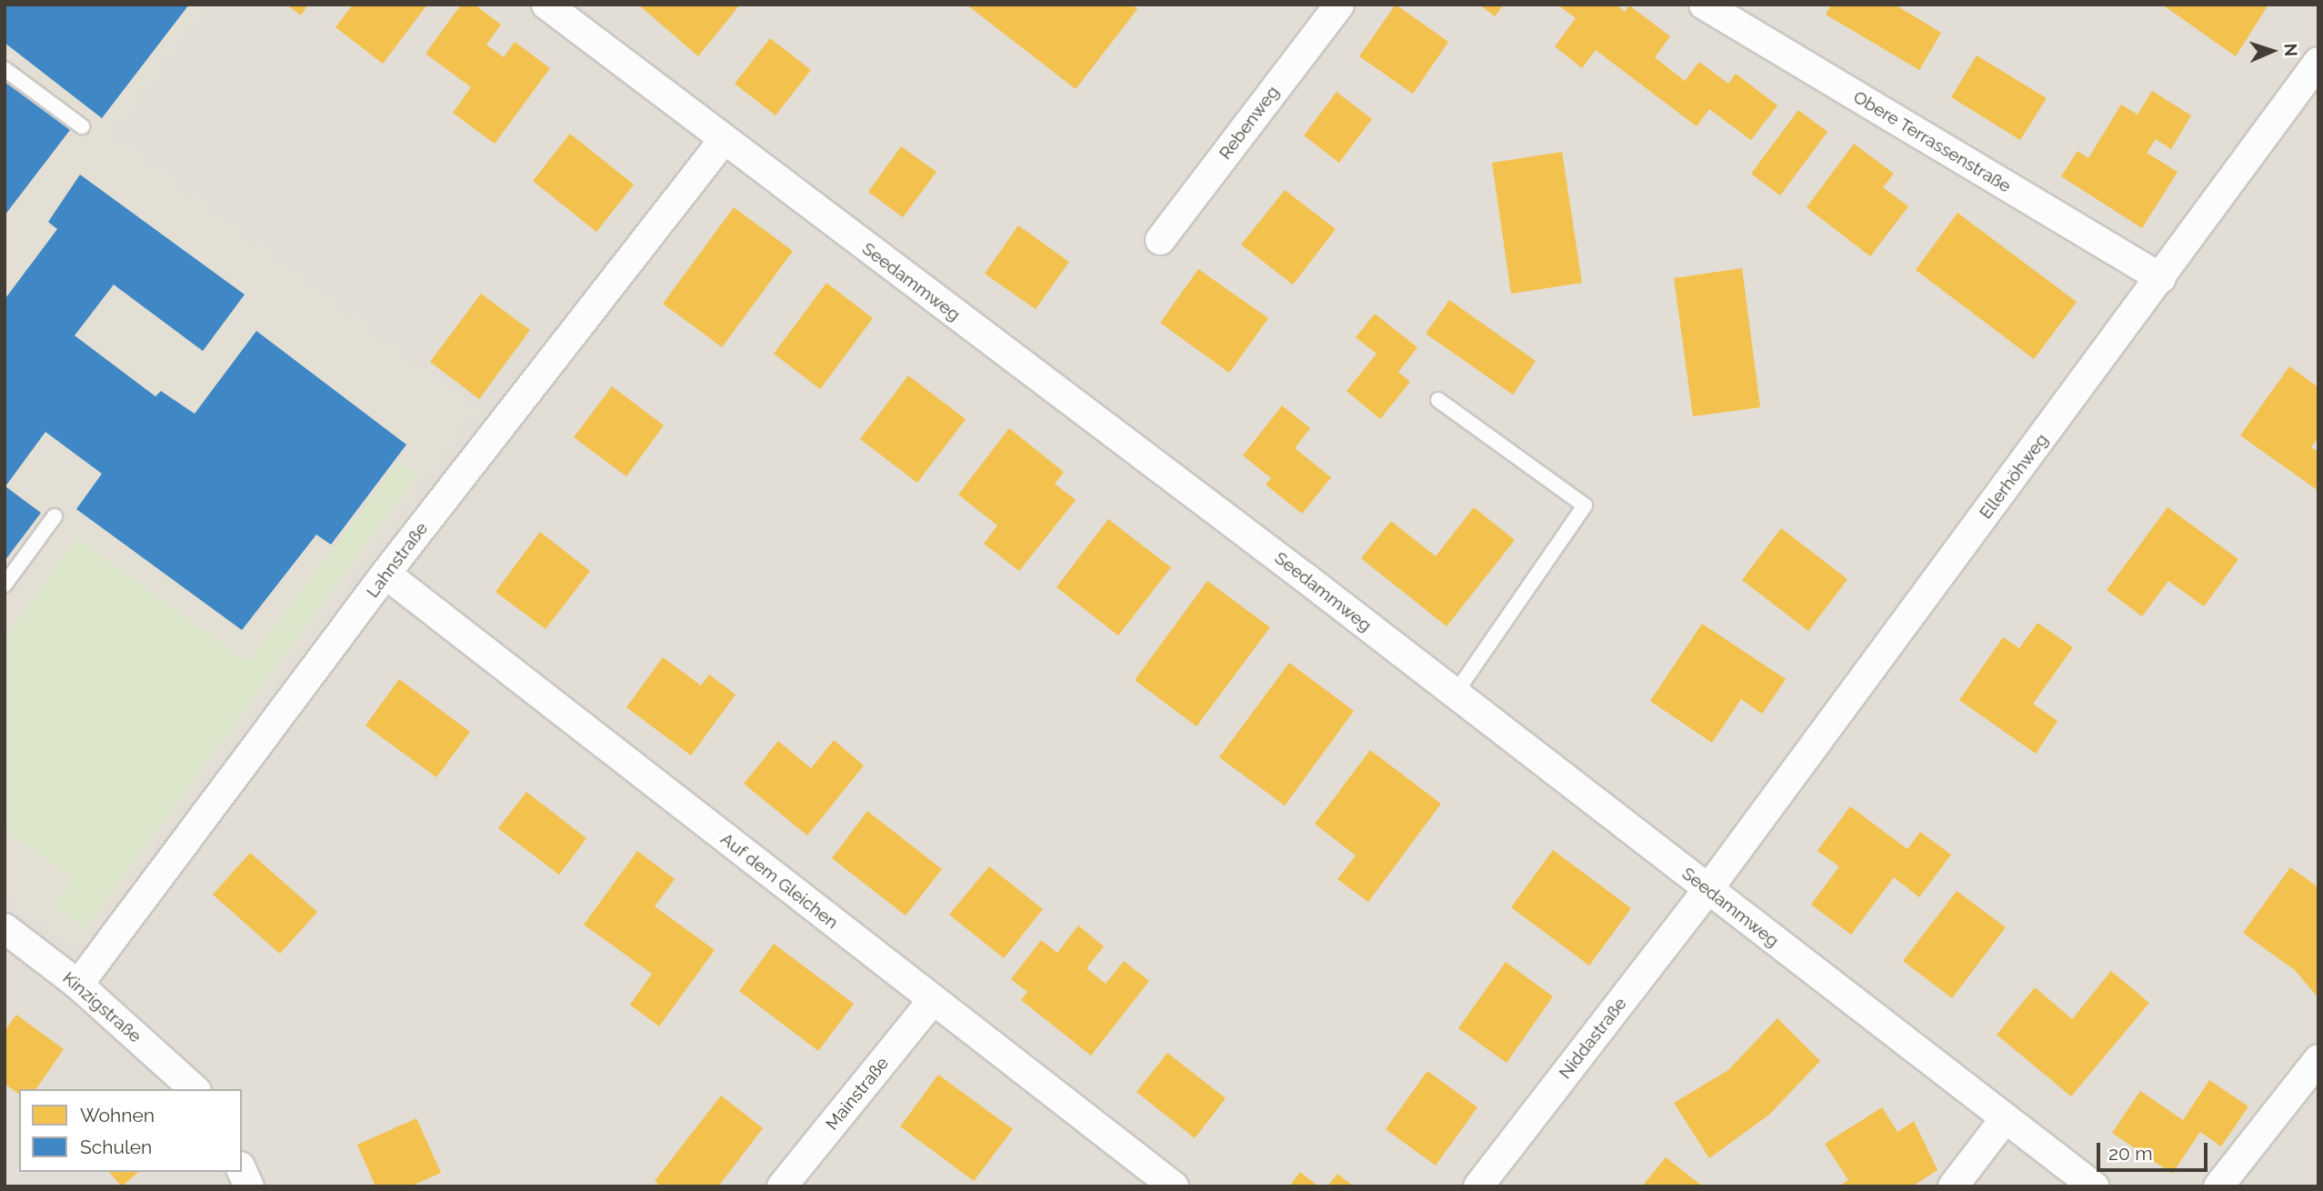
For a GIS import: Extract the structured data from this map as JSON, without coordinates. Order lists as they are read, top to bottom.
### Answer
{
  "streets": {
    "street": [
      "Rebenweg",
      "Obere Terrassenstraße",
      "Seedammweg",
      "Ellerhöhweg",
      "Lahnstraße",
      "Auf dem Gleichen",
      "Kinzigstraße",
      "Niddastraße",
      "Mainstraße"
    ]
  },
  "crossings": [
    ["Obere Terrassenstraße", "Ellerhöhweg"],
    ["Seedammweg", "Ellerhöhweg"],
    ["Seedammweg", "Lahnstraße"],
    ["Seedammweg", "Niddastraße"],
    ["Ellerhöhweg", "Niddastraße"],
    ["Lahnstraße", "Auf dem Gleichen"],
    ["Lahnstraße", "Kinzigstraße"],
    ["Auf dem Gleichen", "Mainstraße"]
  ],
  "legend": ["Wohnen", "Schulen"],
  "scale_bar": "20 m",
  "north": "right"
}
